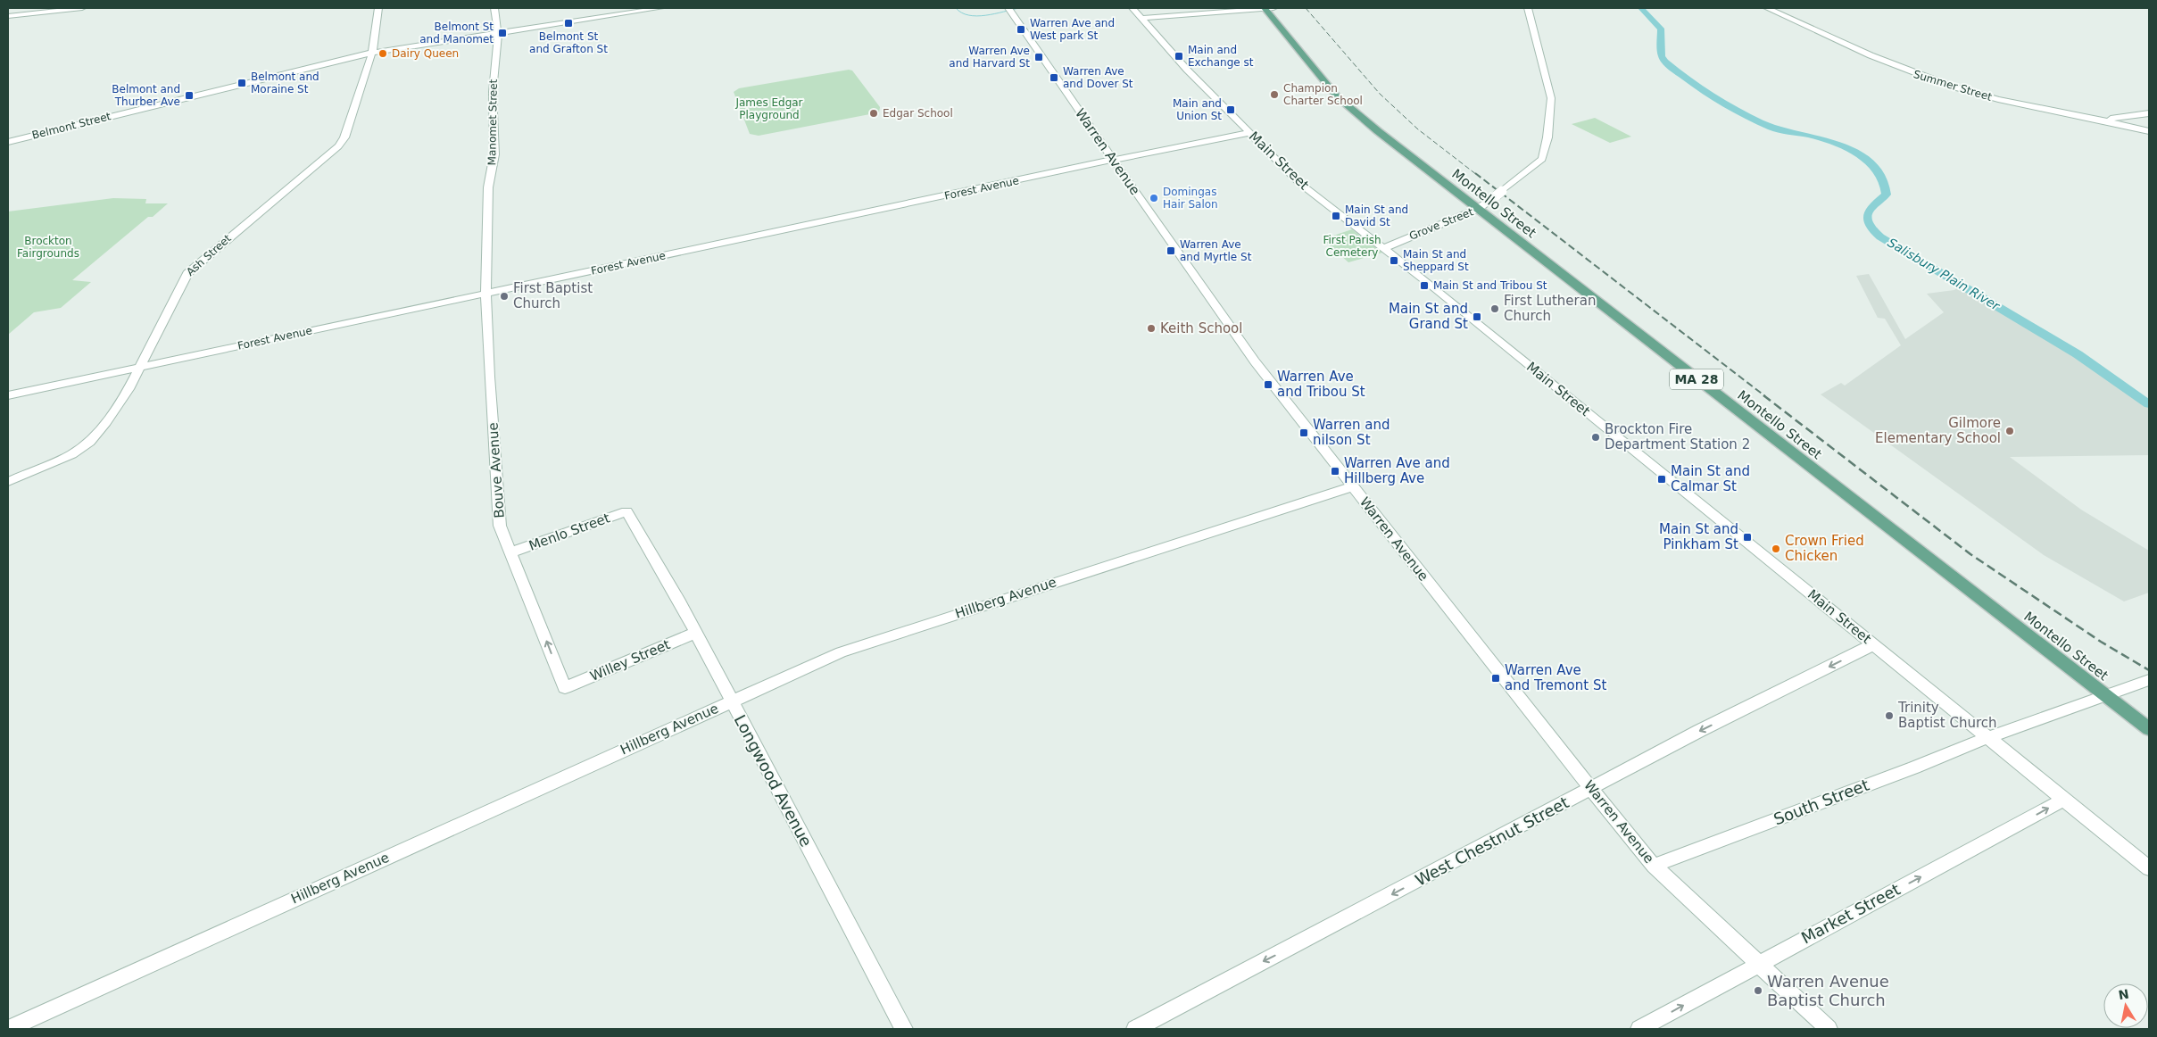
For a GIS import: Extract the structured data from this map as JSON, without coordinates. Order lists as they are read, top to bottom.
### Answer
{
  "streets": {
    "main road": ["Montello Street", "MA 28"],
    "street": [
      "Summer Street",
      "Manomet Street",
      "Belmont Street",
      "Warren Avenue",
      "Main Street",
      "Forest Avenue",
      "Grove Street",
      "Ash Street",
      "Bouve Avenue",
      "Menlo Street",
      "Hillberg Avenue",
      "Willey Street",
      "Longwood Avenue",
      "South Street",
      "West Chestnut Street",
      "Market Street"
    ]
  },
  "crossings": [
    ["Manomet Street", "Belmont Street"],
    ["Manomet Street", "Forest Avenue"],
    ["Manomet Street", "Bouve Avenue"],
    ["Belmont Street", "Ash Street"],
    ["Warren Avenue", "Forest Avenue"],
    ["Warren Avenue", "Hillberg Avenue"],
    ["Warren Avenue", "South Street"],
    ["Warren Avenue", "West Chestnut Street"],
    ["Warren Avenue", "Market Street"],
    ["Main Street", "Forest Avenue"],
    ["Main Street", "Grove Street"],
    ["Main Street", "South Street"],
    ["Main Street", "West Chestnut Street"],
    ["Main Street", "Market Street"],
    ["Forest Avenue", "Ash Street"],
    ["Forest Avenue", "Bouve Avenue"],
    ["Montello Street", "Grove Street"],
    ["Montello Street", "South Street"],
    ["Bouve Avenue", "Menlo Street"],
    ["Bouve Avenue", "Willey Street"],
    ["Menlo Street", "Longwood Avenue"],
    ["Hillberg Avenue", "Longwood Avenue"],
    ["Willey Street", "Longwood Avenue"]
  ],
  "one_way": ["Bouve Avenue", "West Chestnut Street", "Market Street"],
  "water": ["Salisbury Plain River"],
  "parks": ["James Edgar Playground", "First Parish Cemetery", "Brockton Fairgrounds"],
  "places": {
    "transit": [
      "Belmont St and Grafton St",
      "Warren Ave and West park St",
      "Belmont St and Manomet",
      "Main and Exchange st",
      "Warren Ave and Harvard St",
      "Warren Ave and Dover St",
      "Belmont and Moraine St",
      "Belmont and Thurber Ave",
      "Main and Union St",
      "Main St and David St",
      "Warren Ave and Myrtle St",
      "Main St and Sheppard St",
      "Main St and Tribou St",
      "Main St and Grand St",
      "Warren Ave and Tribou St",
      "Warren and nilson St",
      "Warren Ave and Hillberg Ave",
      "Main St and Calmar St",
      "Main St and Pinkham St",
      "Warren Ave and Tremont St"
    ],
    "other": [
      "Dairy Queen",
      "Champion Charter School",
      "Edgar School",
      "Domingas Hair Salon",
      "First Baptist Church",
      "First Lutheran Church",
      "Keith School",
      "Gilmore Elementary School",
      "Brockton Fire Department Station 2",
      "Crown Fried Chicken",
      "Trinity Baptist Church",
      "Warren Avenue Baptist Church"
    ]
  },
  "north": "top"
}
